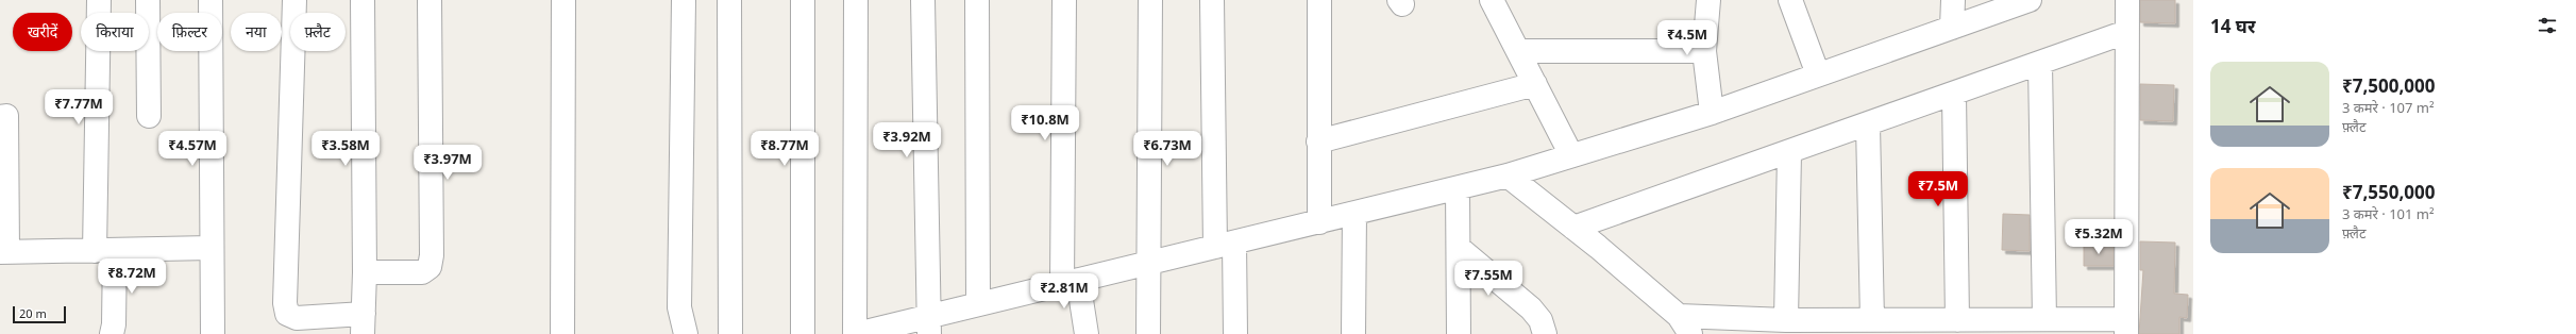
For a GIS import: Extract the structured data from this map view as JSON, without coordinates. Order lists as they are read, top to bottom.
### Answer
{
  "scale_bar": "20 m",
  "page": {
    "heading": "14 घर",
    "chip": [
      "खरीदें",
      "किराया",
      "फ़िल्टर",
      "नया",
      "फ़्लैट"
    ],
    "price": [
      "₹4.5M",
      "₹7.77M",
      "₹10.8M",
      "₹3.92M",
      "₹4.57M",
      "₹3.58M",
      "₹8.77M",
      "₹6.73M",
      "₹3.97M",
      "₹7.5M",
      "₹5.32M",
      "₹8.72M",
      "₹7.55M",
      "₹2.81M"
    ],
    "list": [
      {
        "name": "₹7,500,000",
        "note": "3 कमरे · 107 m² · फ़्लैट"
      },
      {
        "name": "₹7,550,000",
        "note": "3 कमरे · 101 m² · फ़्लैट"
      }
    ],
    "scale": "20 m"
  }
}
